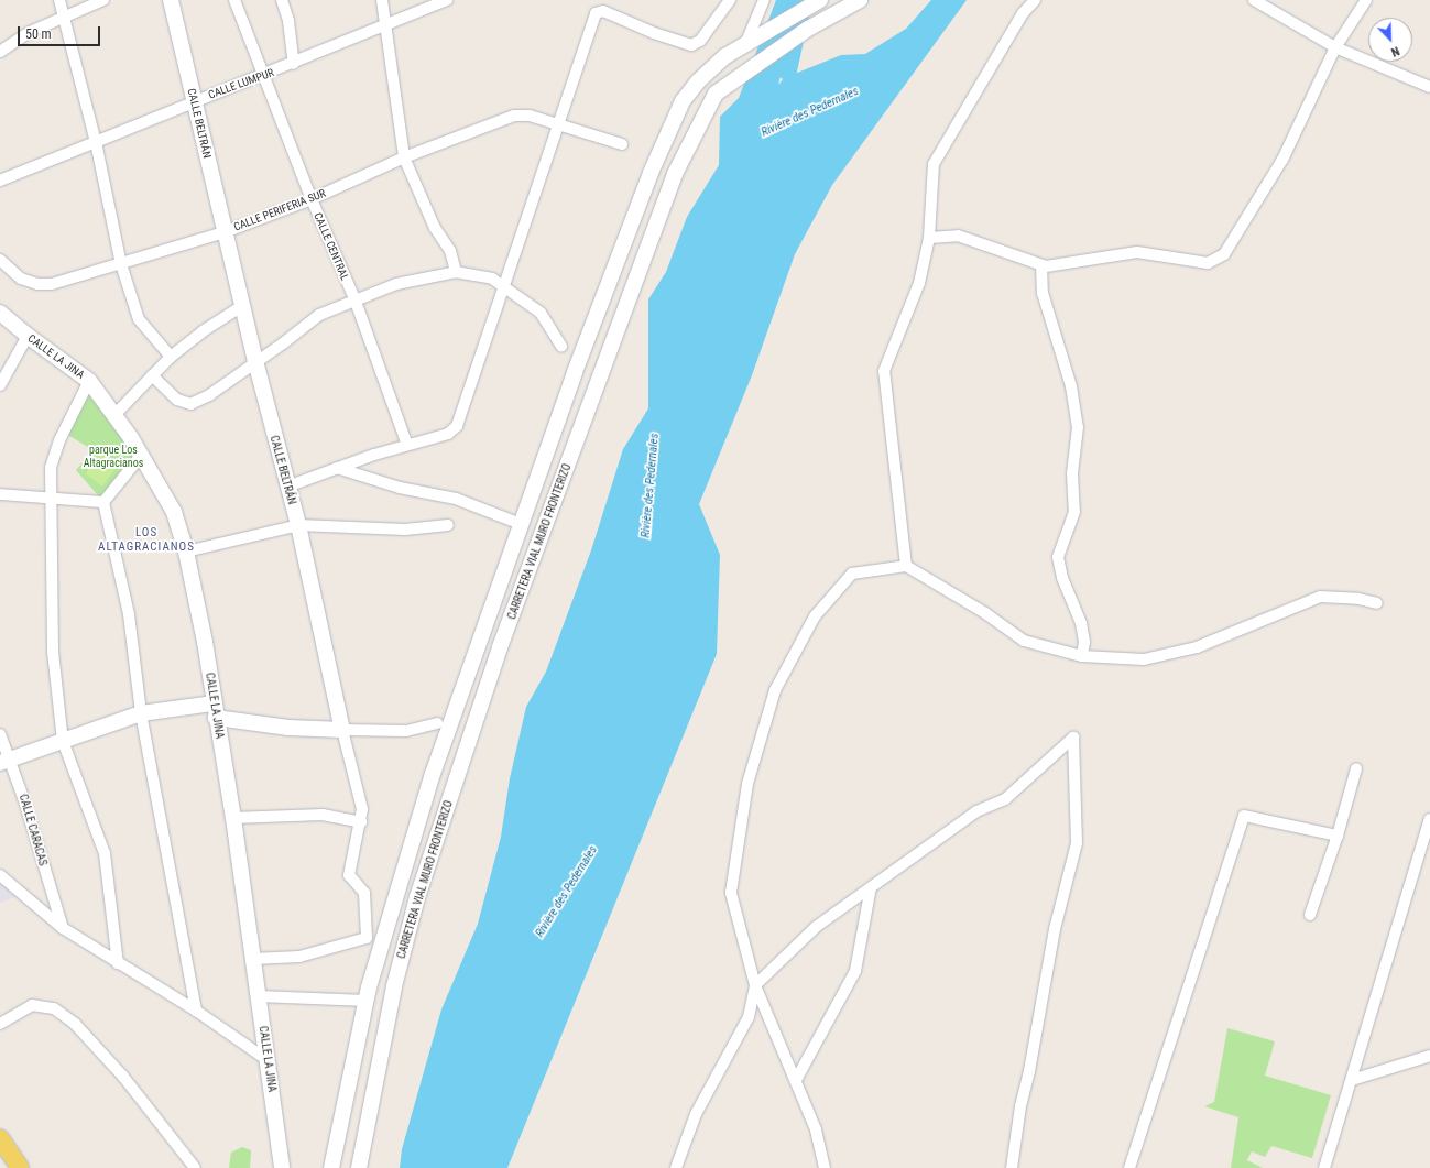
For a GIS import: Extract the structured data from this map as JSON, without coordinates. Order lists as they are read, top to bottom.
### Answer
{
  "streets": {
    "street": [
      "CALLE LUMPUR",
      "CALLE BELTRÁN",
      "CALLE PERIFERIA SUR",
      "CALLE CENTRAL",
      "CALLE LA JINA",
      "CARRETERA VIAL MURO FRONTERIZO",
      "CALLE CARACAS"
    ]
  },
  "crossings": [
    ["CALLE LUMPUR", "CALLE BELTRÁN"],
    ["CALLE LUMPUR", "CALLE CENTRAL"],
    ["CALLE BELTRÁN", "CALLE PERIFERIA SUR"],
    ["CALLE BELTRÁN", "CALLE LA JINA"],
    ["CALLE PERIFERIA SUR", "CALLE CENTRAL"]
  ],
  "districts": ["LOS ALTAGRACIANOS"],
  "water": ["Rivière des Pedernales"],
  "parks": ["parque Los Altagracianos"],
  "scale_bar": "50 m",
  "north": "bottom right"
}
